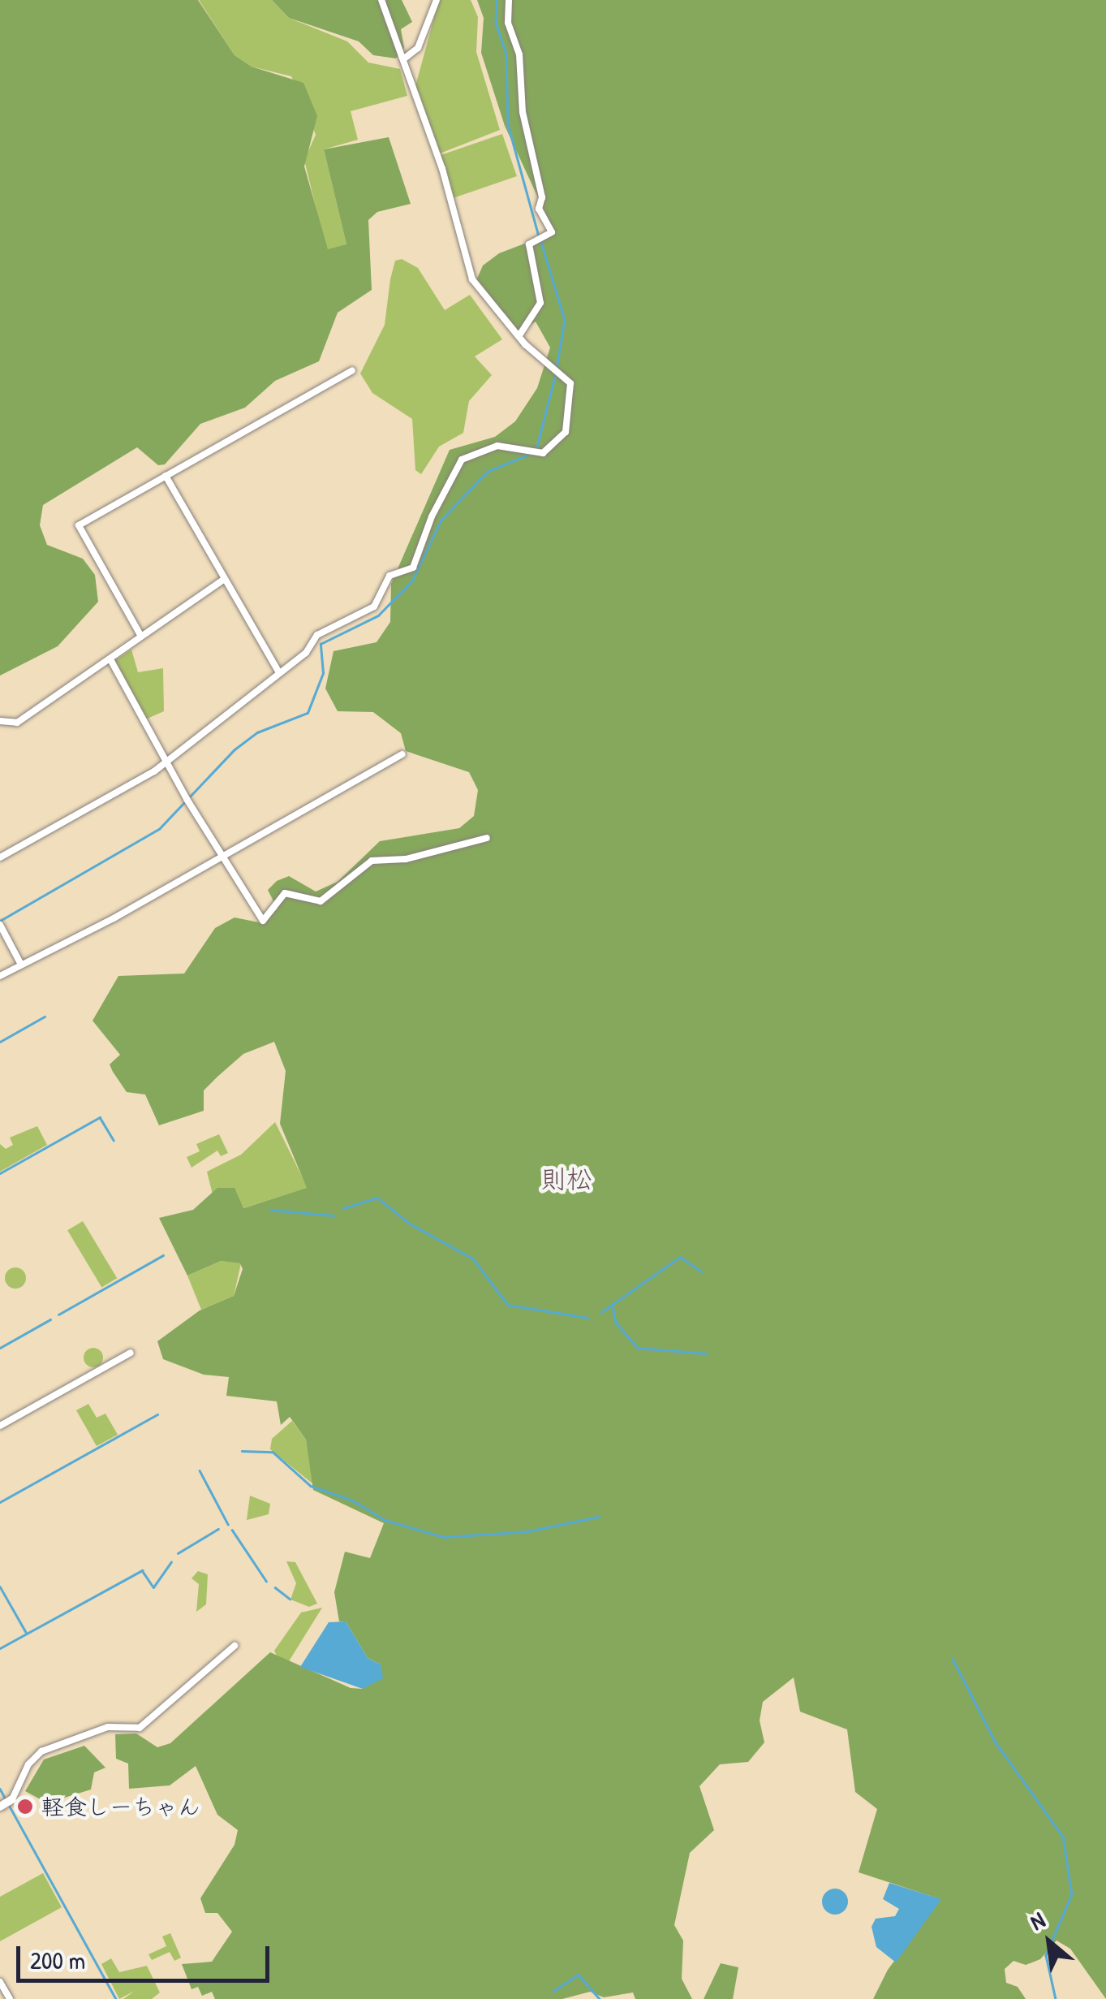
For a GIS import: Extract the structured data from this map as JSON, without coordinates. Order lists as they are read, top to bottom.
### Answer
{
  "districts": ["則松"],
  "places": ["軽食しーちゃん"],
  "scale_bar": "200 m",
  "north": "top left"
}
